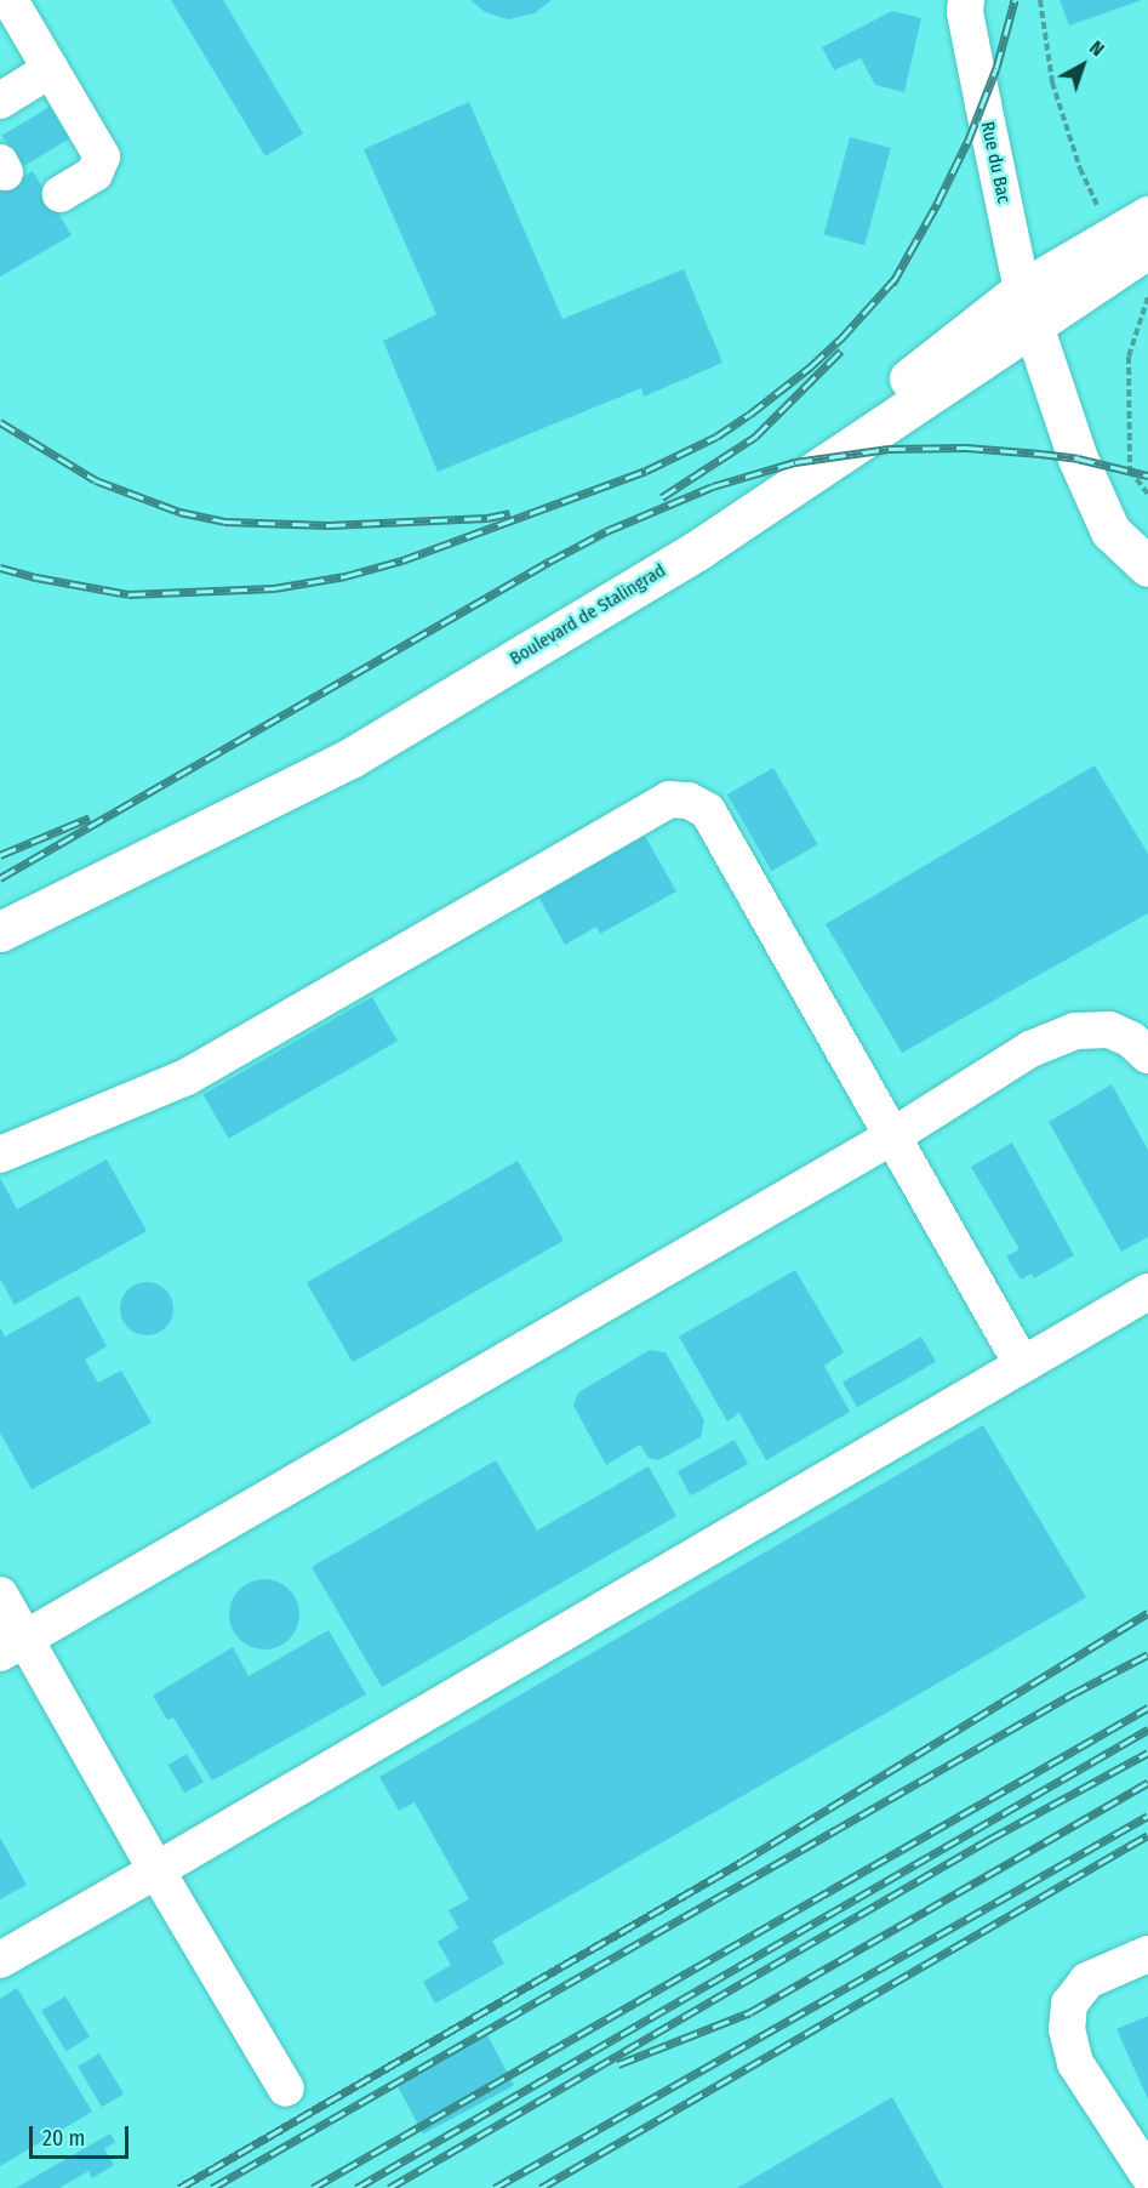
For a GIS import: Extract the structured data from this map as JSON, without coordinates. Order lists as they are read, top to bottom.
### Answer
{
  "streets": {
    "main road": ["Boulevard de Stalingrad"],
    "street": ["Rue du Bac"]
  },
  "crossings": [
    ["Rue du Bac", "Boulevard de Stalingrad"]
  ],
  "scale_bar": "20 m",
  "north": "top right"
}
